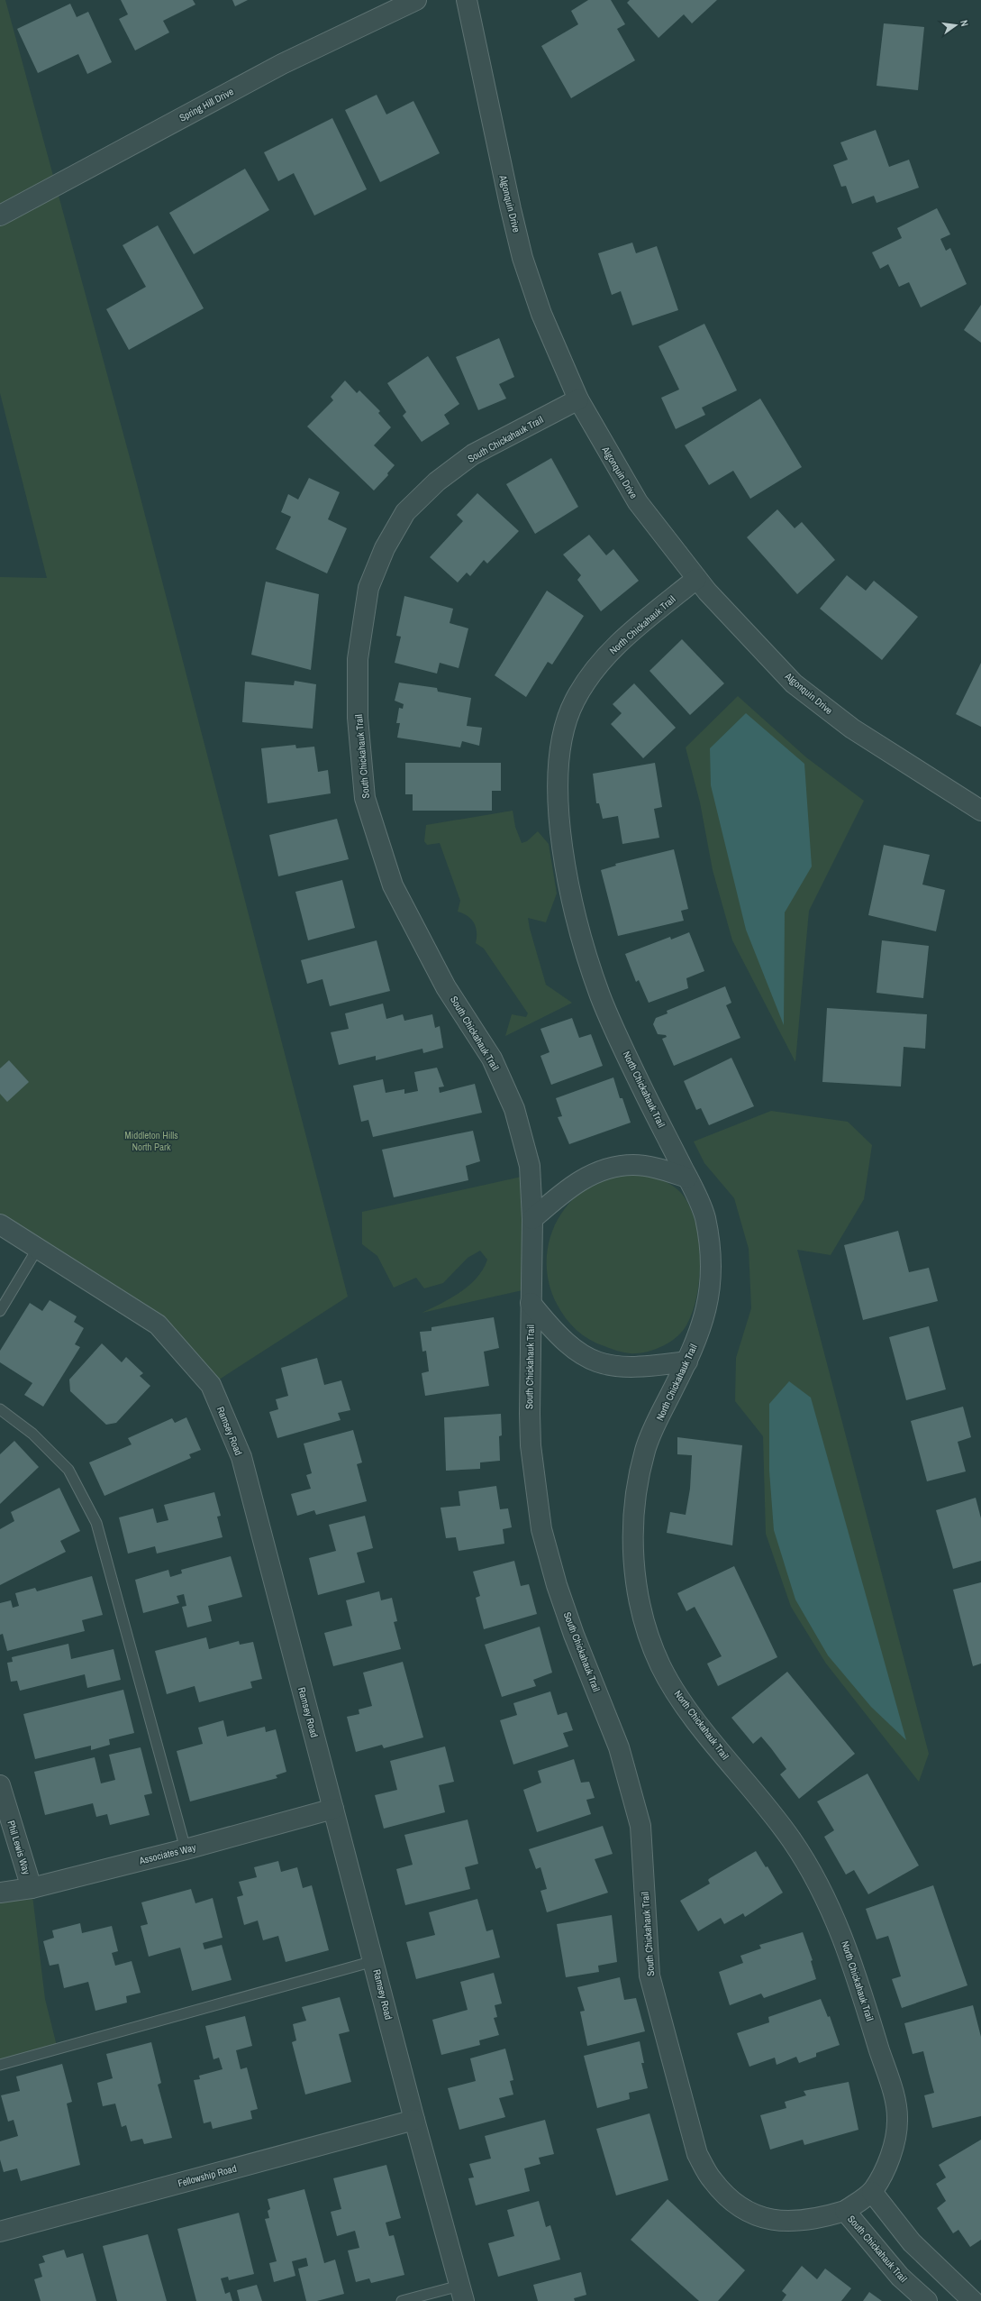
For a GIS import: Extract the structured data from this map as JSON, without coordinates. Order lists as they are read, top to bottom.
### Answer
{
  "streets": {
    "street": [
      "Spring Hill Drive",
      "Algonquin Drive",
      "South Chickahauk Trail",
      "North Chickahauk Trail",
      "Ramsey Road",
      "Phil Lewis Way",
      "Associates Way",
      "Fellowship Road"
    ]
  },
  "crossings": [
    ["Algonquin Drive", "South Chickahauk Trail"],
    ["Algonquin Drive", "North Chickahauk Trail"],
    ["South Chickahauk Trail", "North Chickahauk Trail"],
    ["Ramsey Road", "Associates Way"],
    ["Ramsey Road", "Fellowship Road"],
    ["Phil Lewis Way", "Associates Way"]
  ],
  "parks": ["Middleton Hills North Park"],
  "north": "right"
}
